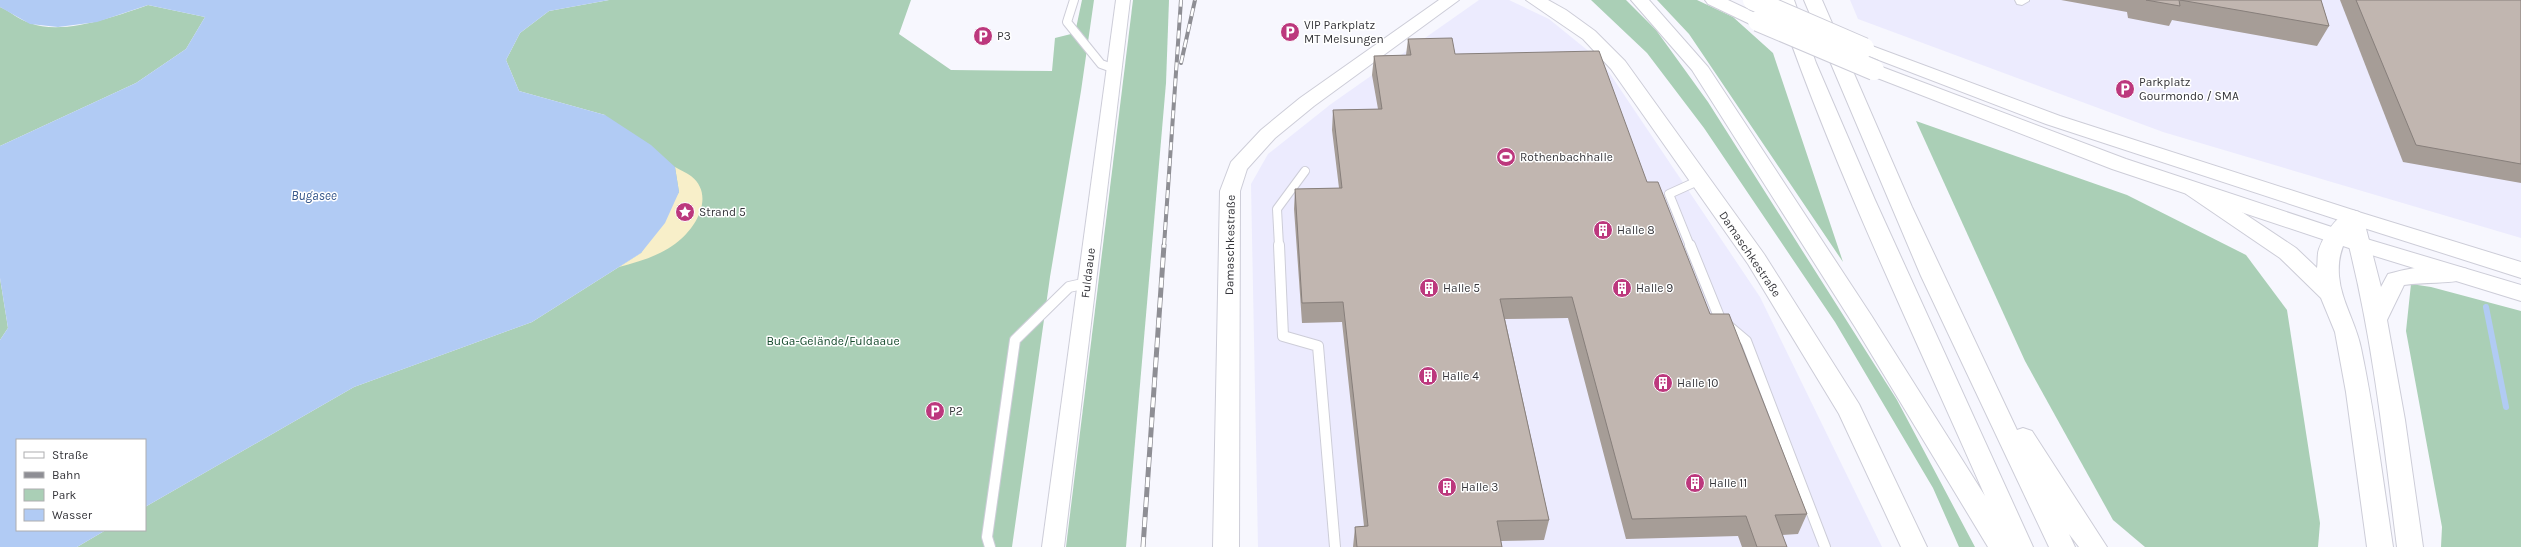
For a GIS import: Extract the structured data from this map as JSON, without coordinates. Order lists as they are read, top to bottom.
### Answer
{
  "streets": {
    "main road": ["Damaschkestraße"],
    "street": ["Fuldaaue"]
  },
  "water": ["Bugasee"],
  "parks": ["BuGa-Gelände/Fuldaaue"],
  "places": {
    "parking": [
      "VIP Parkplatz MT Melsungen",
      "P3",
      "Parkplatz Gourmondo / SMA",
      "P2"
    ],
    "sports": ["Rothenbachhalle"],
    "place": ["Strand 5"],
    "building": [
      "Halle 8",
      "Halle 5",
      "Halle 9",
      "Halle 4",
      "Halle 10",
      "Halle 11",
      "Halle 3"
    ]
  },
  "legend": [
    "Straße",
    "Bahn",
    "Park",
    "Wasser"
  ]
}
